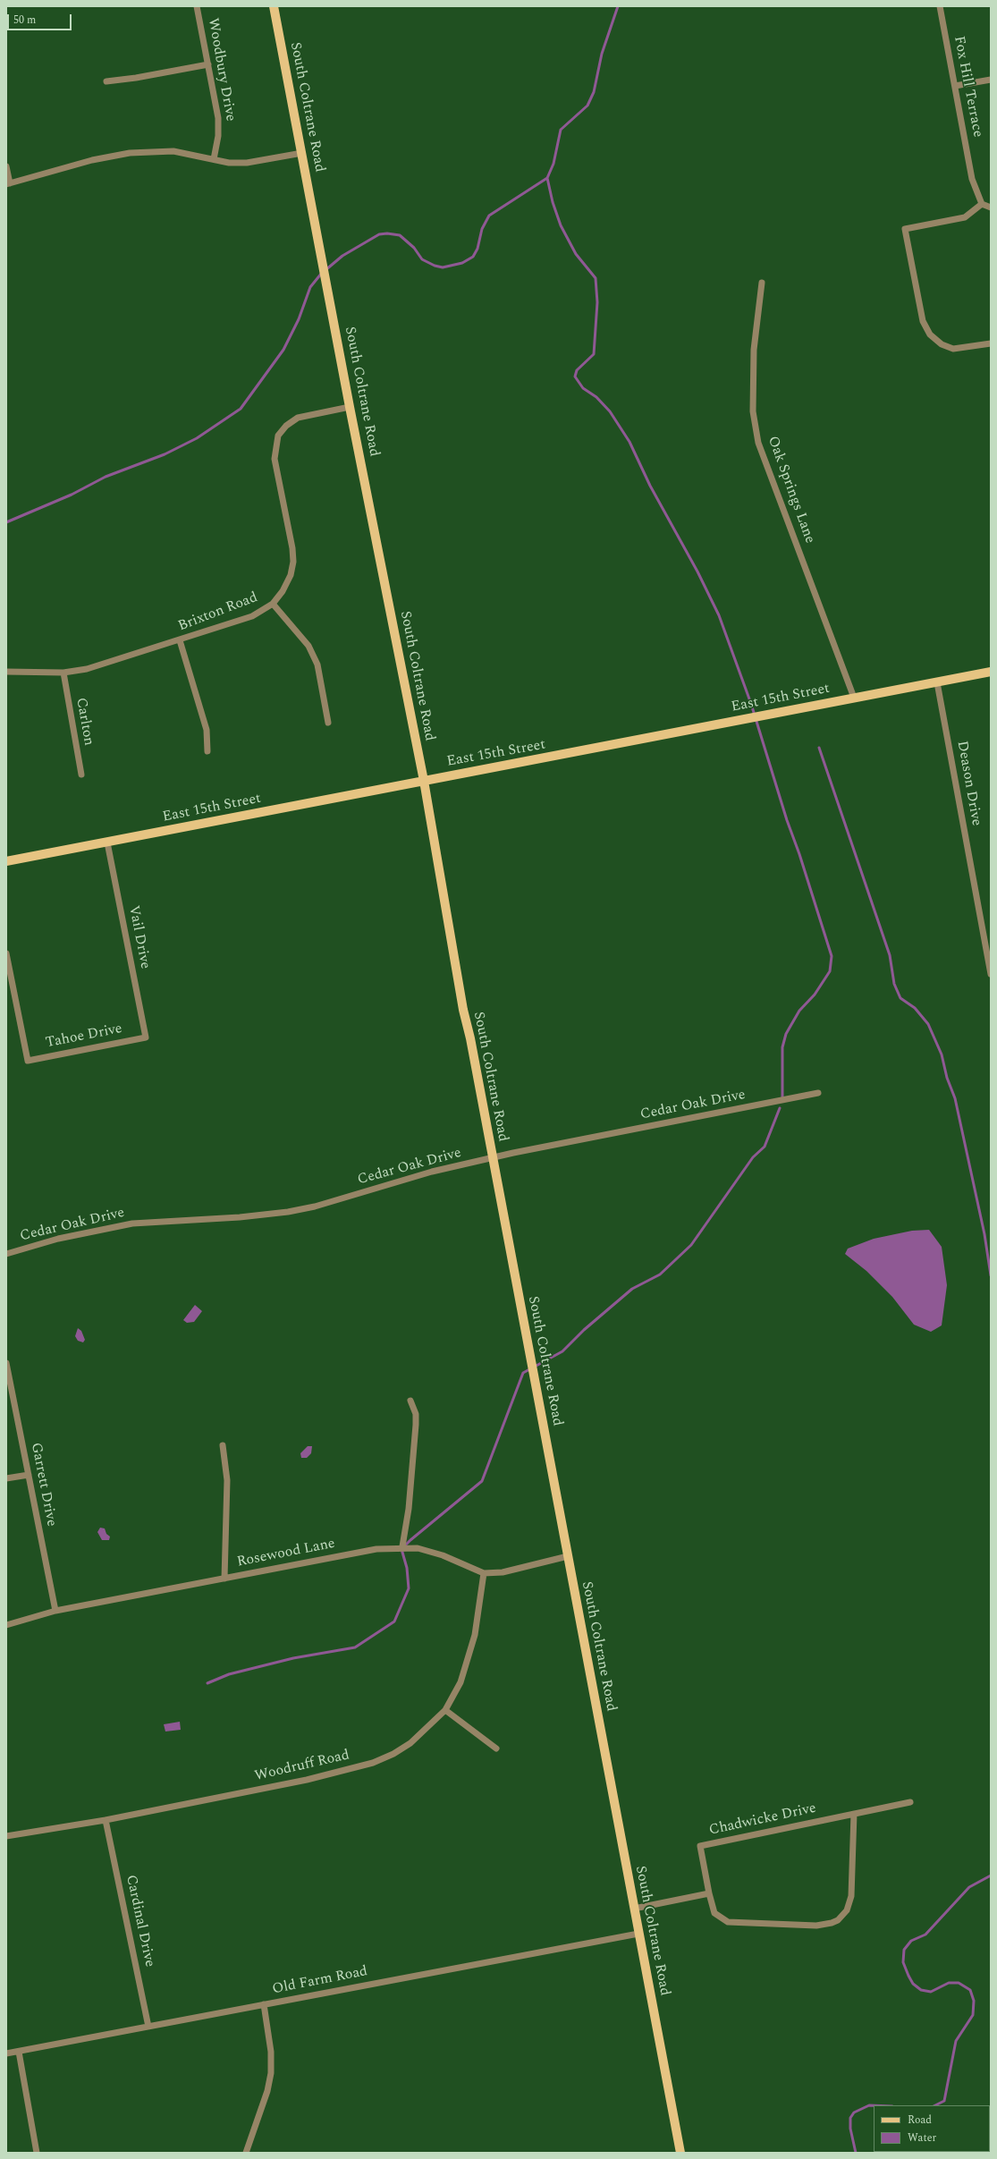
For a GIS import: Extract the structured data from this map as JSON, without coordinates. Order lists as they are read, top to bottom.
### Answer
{
  "streets": {
    "main road": ["South Coltrane Road", "East 15th Street"],
    "street": [
      "Woodbury Drive",
      "Fox Hill Terrace",
      "Oak Springs Lane",
      "Brixton Road",
      "Carlton",
      "Deason Drive",
      "Vail Drive",
      "Tahoe Drive",
      "Cedar Oak Drive",
      "Garrett Drive",
      "Rosewood Lane",
      "Woodruff Road",
      "Chadwicke Drive",
      "Cardinal Drive",
      "Old Farm Road"
    ]
  },
  "crossings": [
    ["South Coltrane Road", "Brixton Road"],
    ["South Coltrane Road", "East 15th Street"],
    ["South Coltrane Road", "Cedar Oak Drive"],
    ["South Coltrane Road", "Rosewood Lane"],
    ["South Coltrane Road", "Old Farm Road"],
    ["Oak Springs Lane", "East 15th Street"],
    ["Brixton Road", "Carlton"],
    ["East 15th Street", "Deason Drive"],
    ["East 15th Street", "Vail Drive"],
    ["Vail Drive", "Tahoe Drive"],
    ["Garrett Drive", "Rosewood Lane"],
    ["Rosewood Lane", "Woodruff Road"],
    ["Woodruff Road", "Cardinal Drive"],
    ["Cardinal Drive", "Old Farm Road"]
  ],
  "legend": ["Road", "Water"],
  "scale_bar": "50 m"
}
